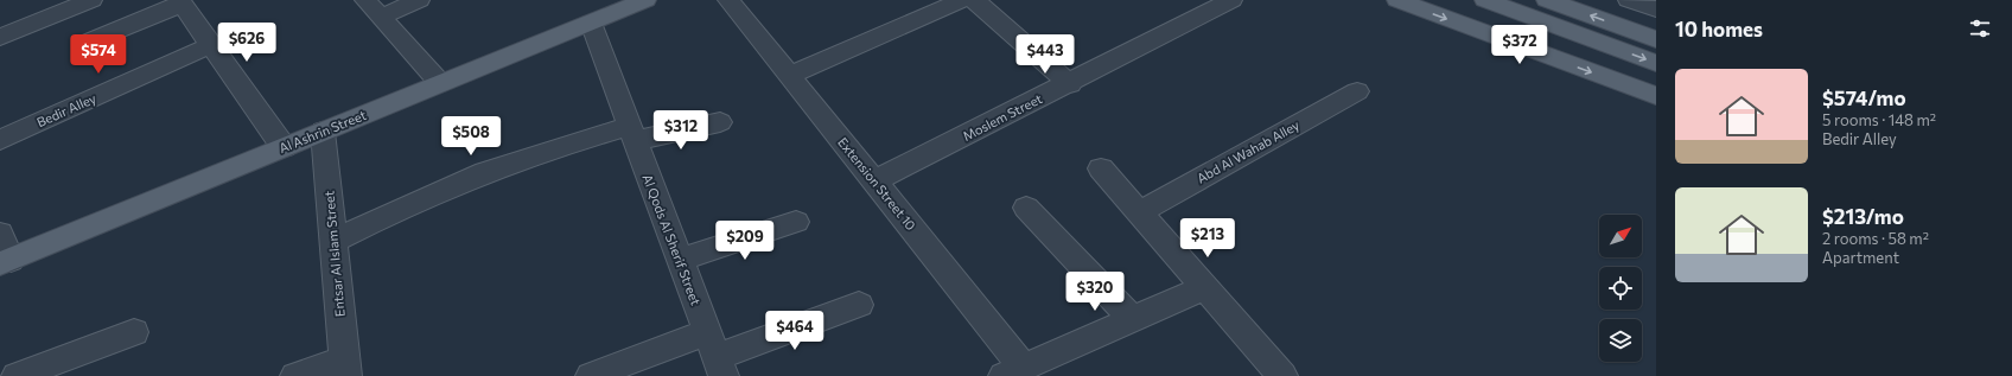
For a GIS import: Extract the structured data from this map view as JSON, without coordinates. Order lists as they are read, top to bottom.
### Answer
{
  "streets": {
    "main road": ["Al Ashrin Street"],
    "street": [
      "Bedir Alley",
      "Moslem Street",
      "Abd Al Wahab Alley",
      "Extension Street 10",
      "Al Qods Al Sherif Street",
      "Entsar Al Islam Street"
    ]
  },
  "crossings": [
    ["Moslem Street", "Extension Street 10"],
    ["Al Ashrin Street", "Al Qods Al Sherif Street"],
    ["Al Ashrin Street", "Entsar Al Islam Street"]
  ],
  "north": "top right",
  "page": {
    "heading": "10 homes",
    "price": [
      "$626",
      "$372",
      "$574",
      "$443",
      "$312",
      "$508",
      "$213",
      "$209",
      "$320",
      "$464"
    ],
    "list": [
      {
        "name": "$574/mo",
        "note": "5 rooms · 148 m² · Bedir Alley"
      },
      {
        "name": "$213/mo",
        "note": "2 rooms · 58 m² · Apartment"
      }
    ]
  }
}
